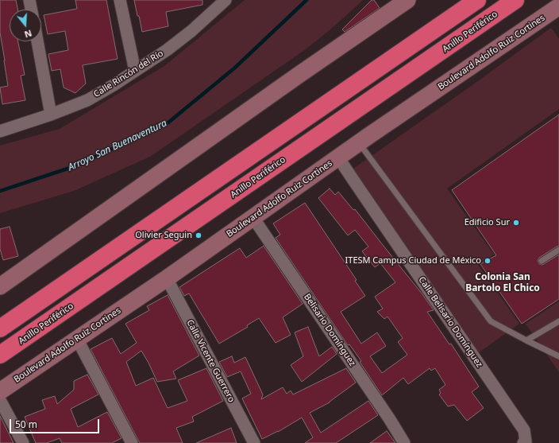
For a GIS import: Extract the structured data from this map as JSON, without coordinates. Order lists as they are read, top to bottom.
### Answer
{
  "streets": {
    "highway": ["Anillo Periférico"],
    "main road": ["Boulevard Adolfo Ruiz Cortines"],
    "street": [
      "Calle Rincón del Río",
      "Calle Belisario Domínguez",
      "Belisario Domínguez",
      "Calle Vicente Guerrero"
    ]
  },
  "crossings": [
    ["Boulevard Adolfo Ruiz Cortines", "Calle Belisario Domínguez"],
    ["Boulevard Adolfo Ruiz Cortines", "Belisario Domínguez"],
    ["Boulevard Adolfo Ruiz Cortines", "Calle Vicente Guerrero"]
  ],
  "districts": ["Colonia San Bartolo El Chico"],
  "water": ["Arroyo San Buenaventura"],
  "places": ["Edificio Sur", "Olivier Seguin", "ITESM Campus Ciudad de México"],
  "scale_bar": "50 m",
  "north": "bottom"
}
